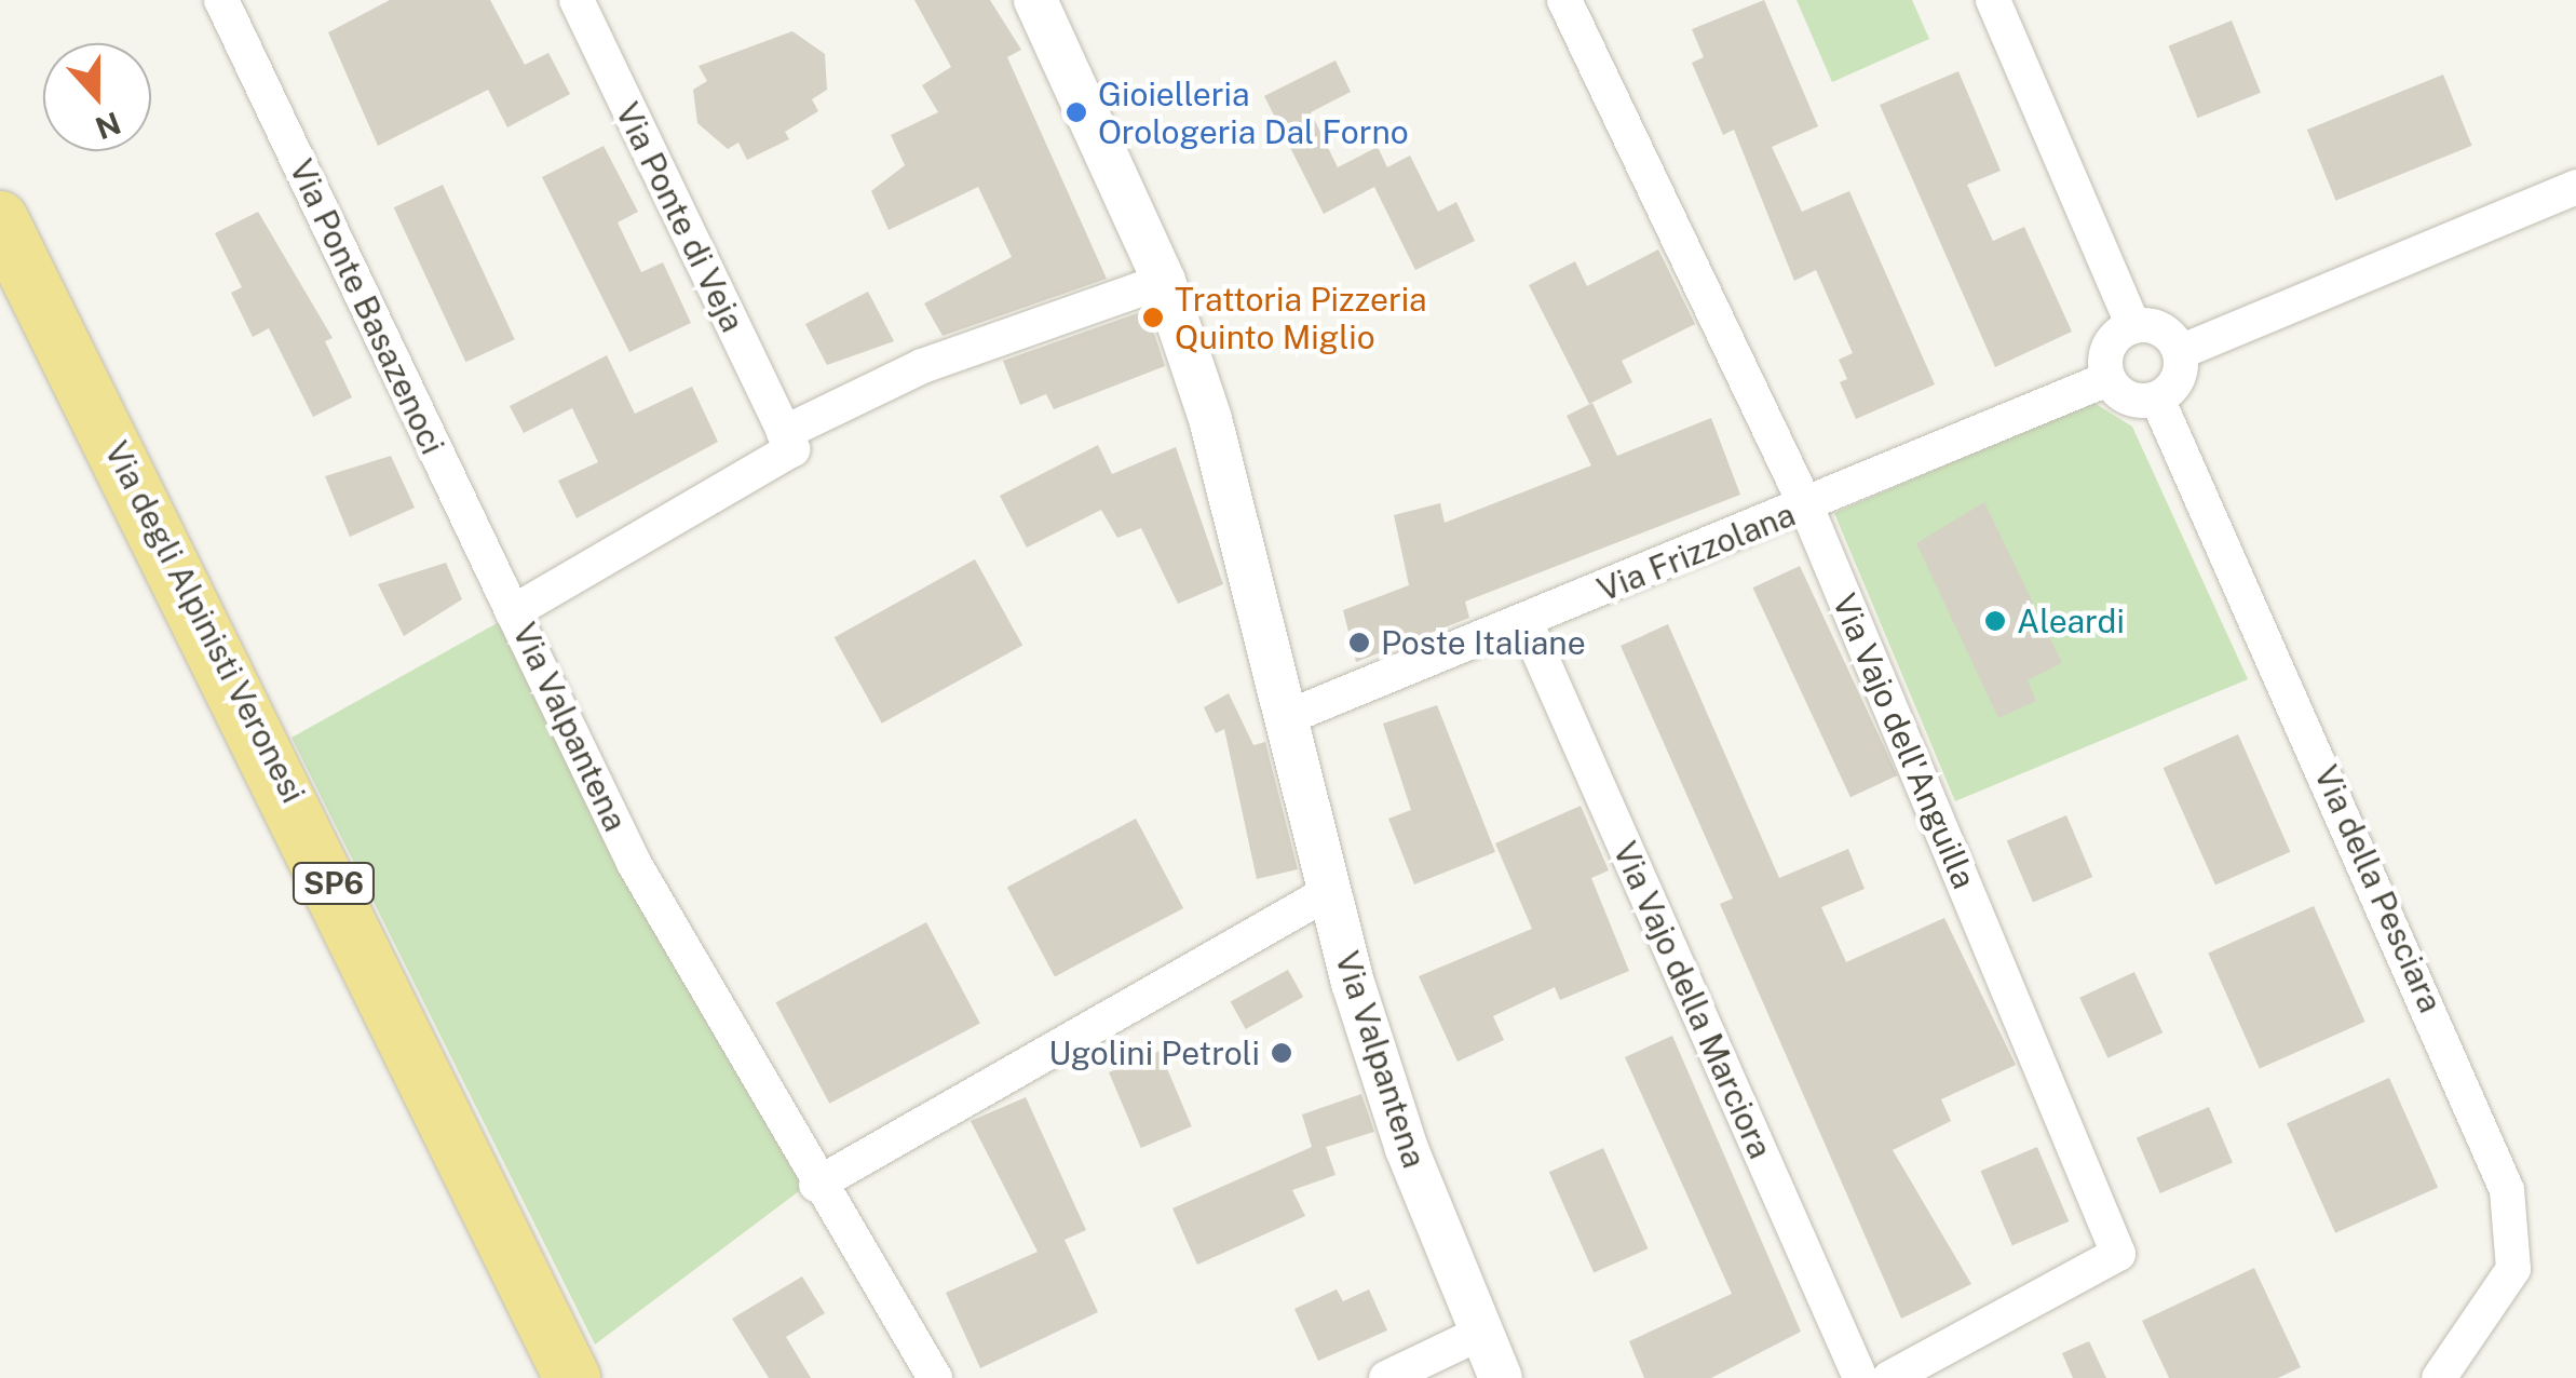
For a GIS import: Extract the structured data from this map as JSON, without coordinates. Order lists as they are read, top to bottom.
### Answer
{
  "streets": {
    "highway": ["Via degli Alpinisti Veronesi", "SP6"],
    "street": [
      "Via Ponte di Veja",
      "Via Ponte Basazenoci",
      "Via Frizzolana",
      "Via Valpantena",
      "Via Vajo dell'Anguilla",
      "Via della Pesciara",
      "Via Vajo della Marciora"
    ]
  },
  "crossings": [
    ["Via Ponte di Veja", "Via Valpantena"],
    ["Via Ponte Basazenoci", "Via Valpantena"],
    ["Via Frizzolana", "Via Valpantena"],
    ["Via Frizzolana", "Via Vajo dell'Anguilla"],
    ["Via Frizzolana", "Via della Pesciara"],
    ["Via Frizzolana", "Via Vajo della Marciora"]
  ],
  "places": [
    "Gioielleria Orologeria Dal Forno",
    "Trattoria Pizzeria Quinto Miglio",
    "Aleardi",
    "Poste Italiane",
    "Ugolini Petroli"
  ],
  "north": "bottom"
}
